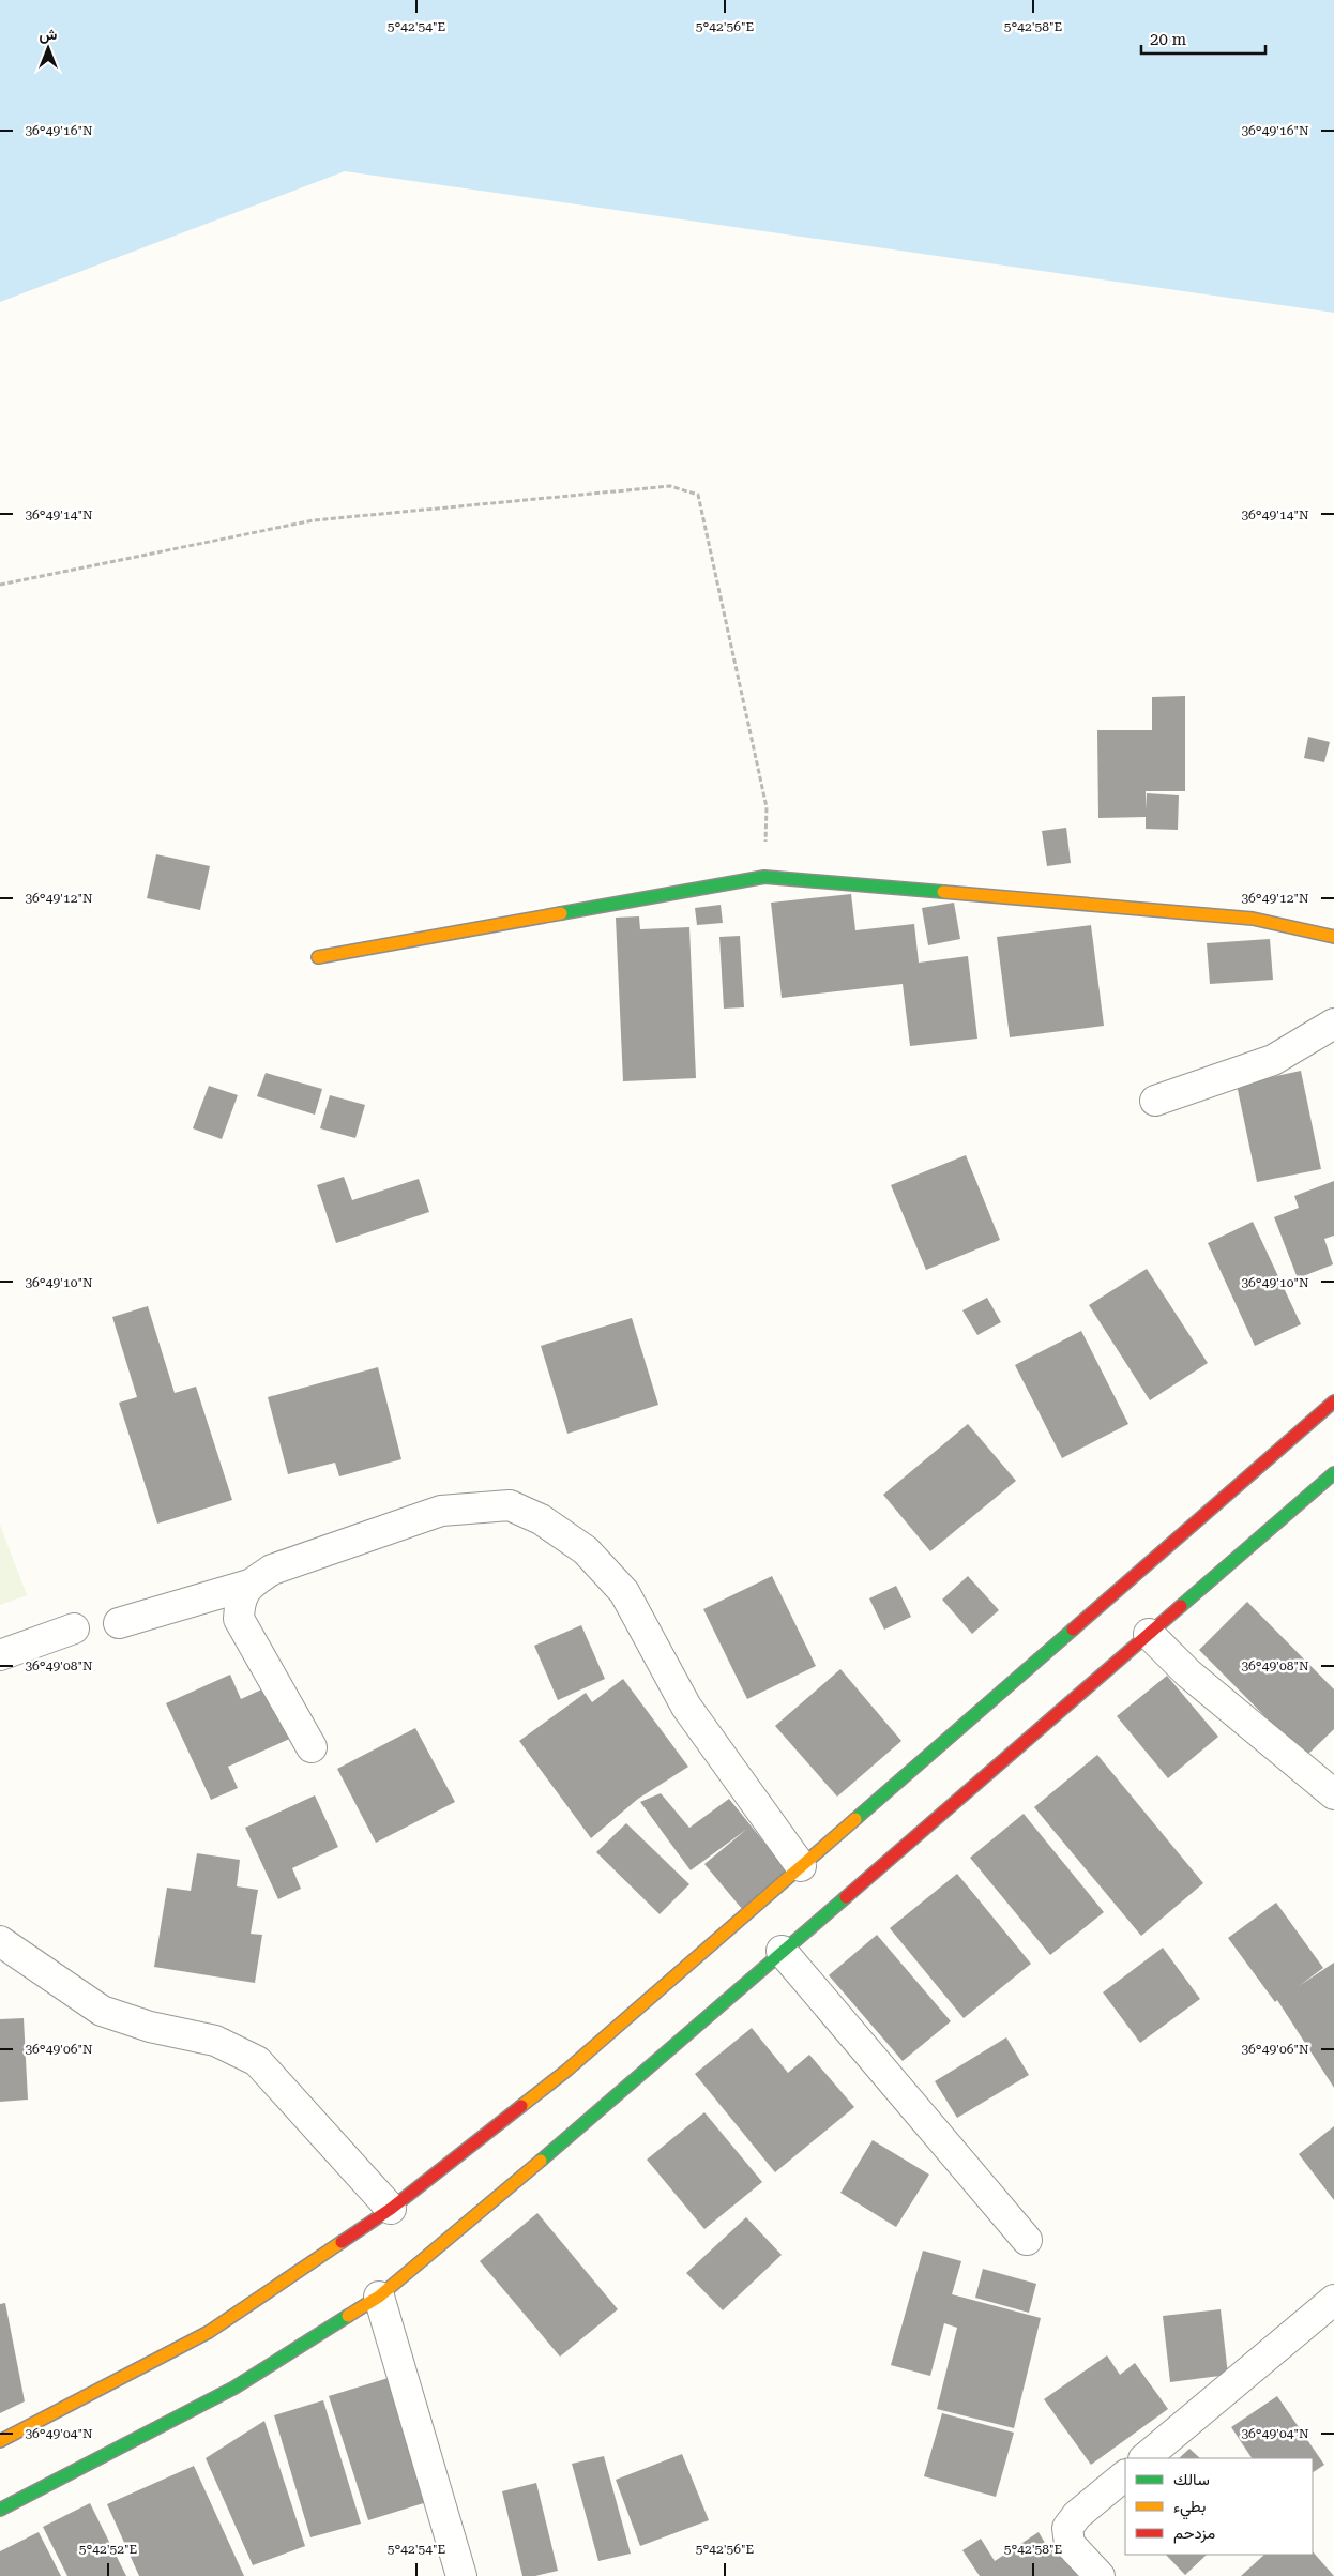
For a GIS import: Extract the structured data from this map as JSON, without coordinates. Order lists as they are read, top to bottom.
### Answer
{
  "legend": ["سالك", "بطيء", "مزدحم"],
  "scale_bar": "20 m",
  "north": "top",
  "coordinates": [
    "5°42'54\"E",
    "5°42'56\"E",
    "5°42'58\"E",
    "36°49'16\"N",
    "36°49'14\"N",
    "36°49'12\"N",
    "36°49'10\"N",
    "36°49'08\"N",
    "36°49'06\"N",
    "36°49'04\"N",
    "5°42'52\"E"
  ]
}
